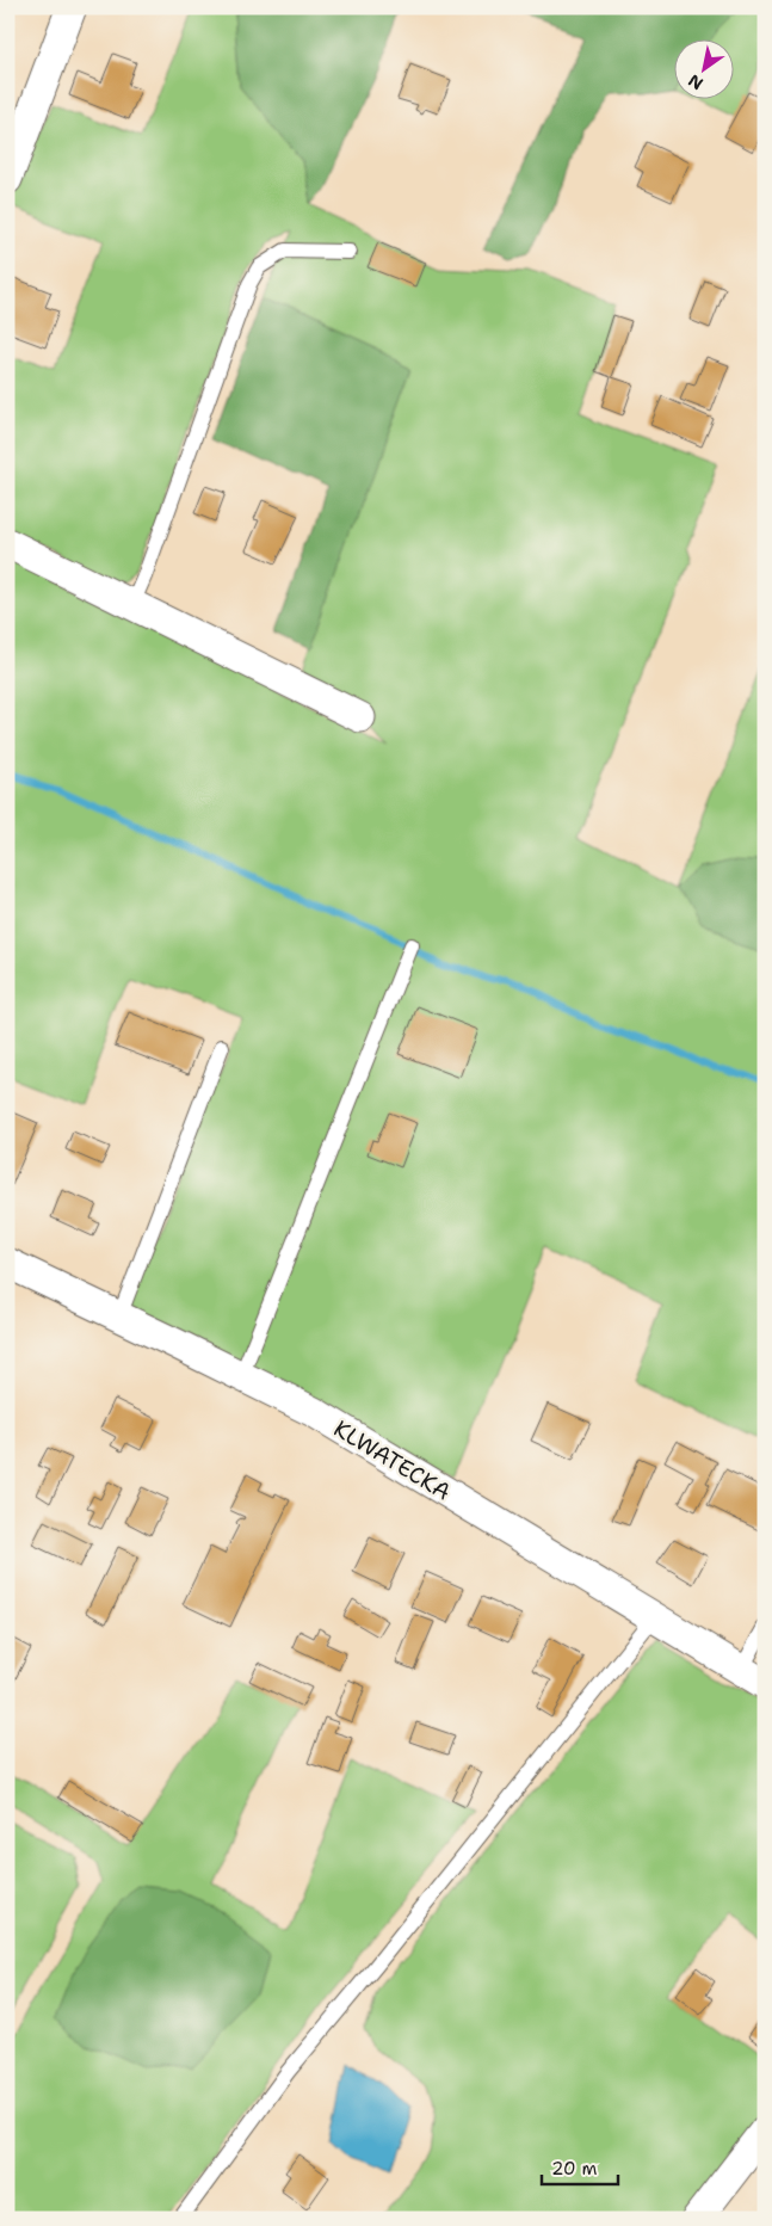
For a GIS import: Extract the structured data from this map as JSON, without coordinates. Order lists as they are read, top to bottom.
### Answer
{
  "streets": {
    "street": ["KLWATECKA"]
  },
  "scale_bar": "20 m",
  "north": "bottom left"
}
